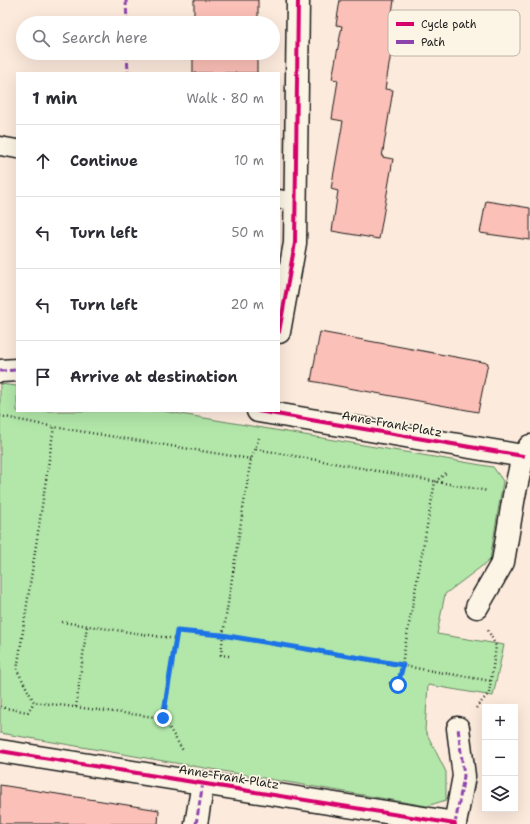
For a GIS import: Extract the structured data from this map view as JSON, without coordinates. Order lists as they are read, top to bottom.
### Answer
{
  "streets": {
    "street": ["Anne-Frank-Platz"]
  },
  "legend": ["Cycle path", "Path"],
  "page": {
    "search": "Search here",
    "heading": ["1 min", "Walk · 80 m"],
    "list": [
      ["Continue", "10 m"],
      ["Turn left", "50 m"],
      ["Turn left", "20 m"],
      "Arrive at destination"
    ],
    "map_buttons": ["+", "−"]
  }
}
